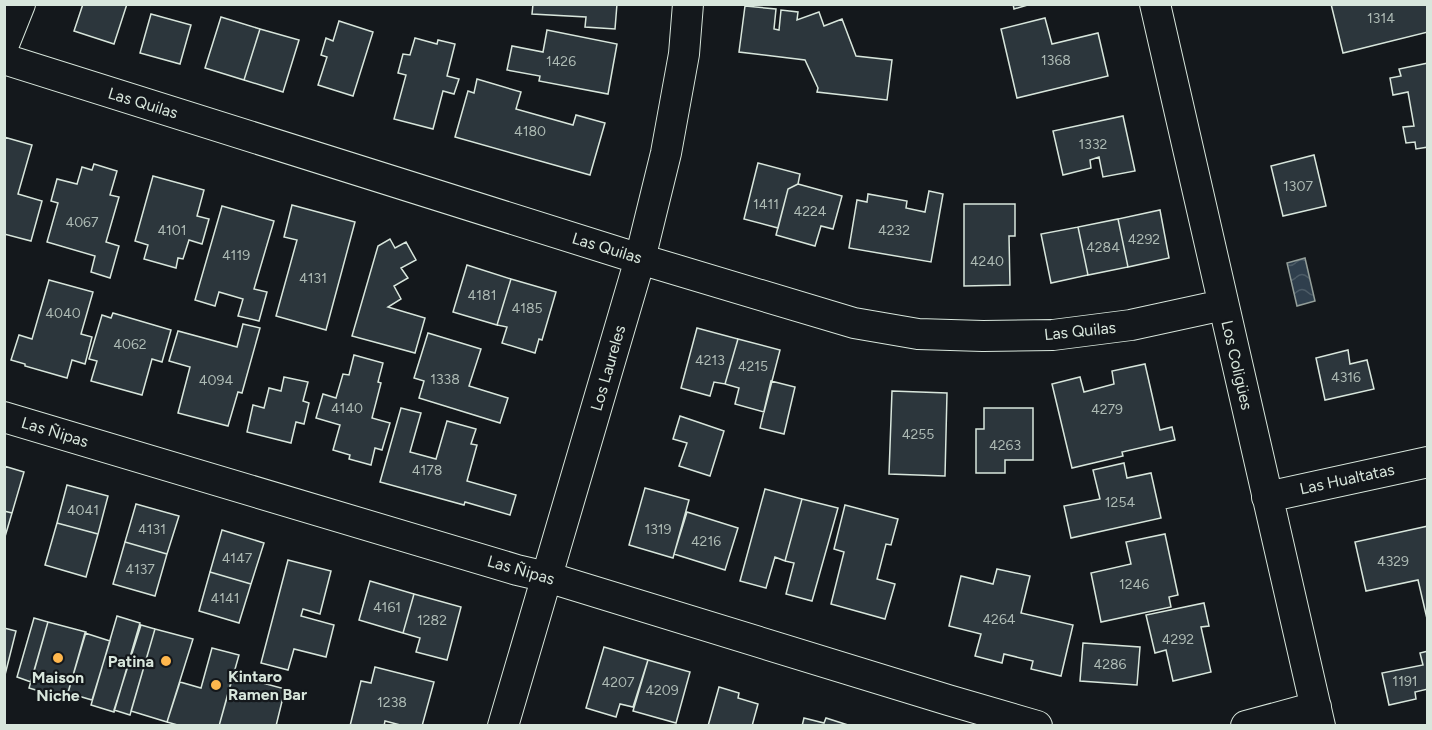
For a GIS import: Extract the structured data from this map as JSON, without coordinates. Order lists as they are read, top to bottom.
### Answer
{
  "streets": {
    "street": [
      "Las Quilas",
      "Los Coligües",
      "Los Laureles",
      "Las Ñipas",
      "Las Hualtatas"
    ]
  },
  "crossings": [
    ["Las Quilas", "Los Coligües"],
    ["Las Quilas", "Los Laureles"],
    ["Los Coligües", "Las Hualtatas"],
    ["Los Laureles", "Las Ñipas"]
  ],
  "places": ["Maison Niche", "Patina", "Kintaro Ramen Bar"],
  "house_numbers": [
    "1314",
    "1368",
    "1426",
    "4180",
    "1332",
    "1307",
    "1411",
    "4224",
    "4067",
    "4101",
    "4232",
    "4292",
    "4284",
    "4119",
    "4240",
    "4131",
    "4181",
    "4185",
    "4040",
    "4062",
    "4213",
    "4215",
    "4316",
    "1338",
    "4094",
    "4140",
    "4279",
    "4255",
    "4263",
    "4178",
    "1254",
    "4041",
    "4131",
    "1319",
    "4216",
    "4147",
    "4329",
    "4137",
    "1246",
    "4141",
    "4161",
    "4264",
    "1282",
    "4292",
    "4286",
    "1191",
    "4207",
    "4209",
    "1238"
  ]
}
